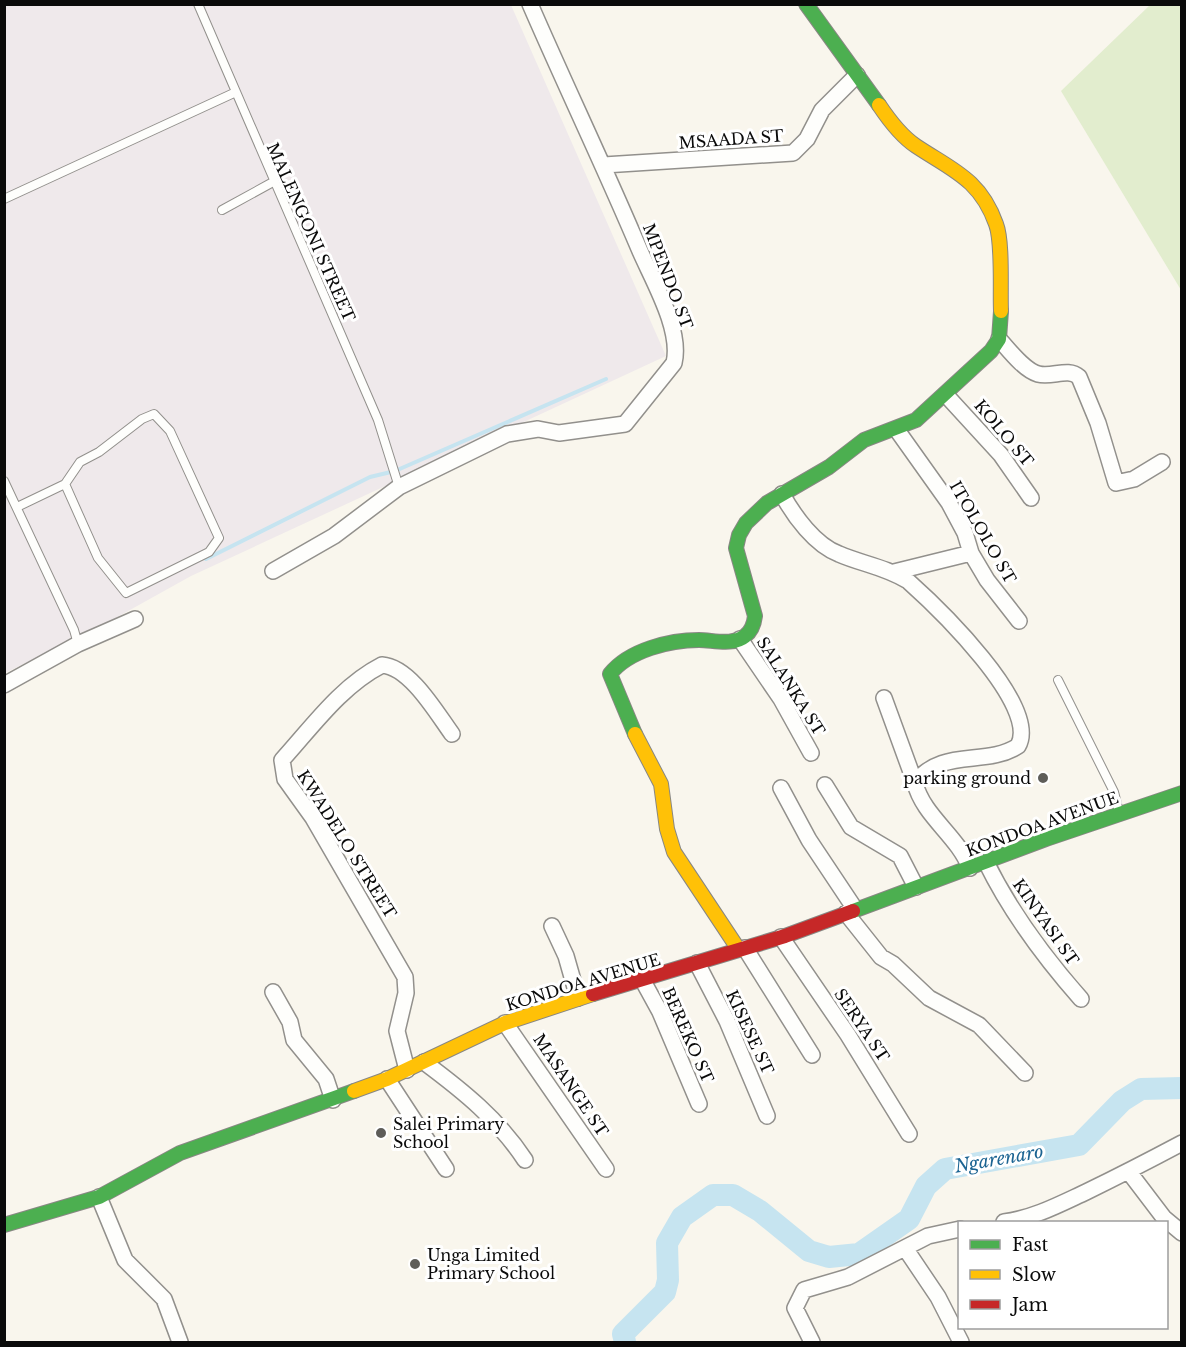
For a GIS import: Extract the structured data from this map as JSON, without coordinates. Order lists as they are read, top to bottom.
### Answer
{
  "streets": {
    "street": [
      "MSAADA ST",
      "MPENDO ST",
      "KOLO ST",
      "ITOLOLO ST",
      "SALANKA ST",
      "KONDOA AVENUE",
      "KWADELO STREET",
      "KINYASI ST",
      "SERYA ST",
      "KISESE ST",
      "BEREKO ST",
      "MASANGE ST"
    ],
    "lane": ["MALENGONI STREET"]
  },
  "crossings": [
    ["MSAADA ST", "MPENDO ST"],
    ["MALENGONI STREET", "MPENDO ST"],
    ["KONDOA AVENUE", "KWADELO STREET"],
    ["KONDOA AVENUE", "KINYASI ST"],
    ["KONDOA AVENUE", "SERYA ST"],
    ["KONDOA AVENUE", "KISESE ST"],
    ["KONDOA AVENUE", "BEREKO ST"],
    ["KONDOA AVENUE", "MASANGE ST"]
  ],
  "water": ["Ngarenaro"],
  "places": ["parking ground", "Salei Primary School", "Unga Limited Primary School"],
  "legend": ["Fast", "Slow", "Jam"]
}
